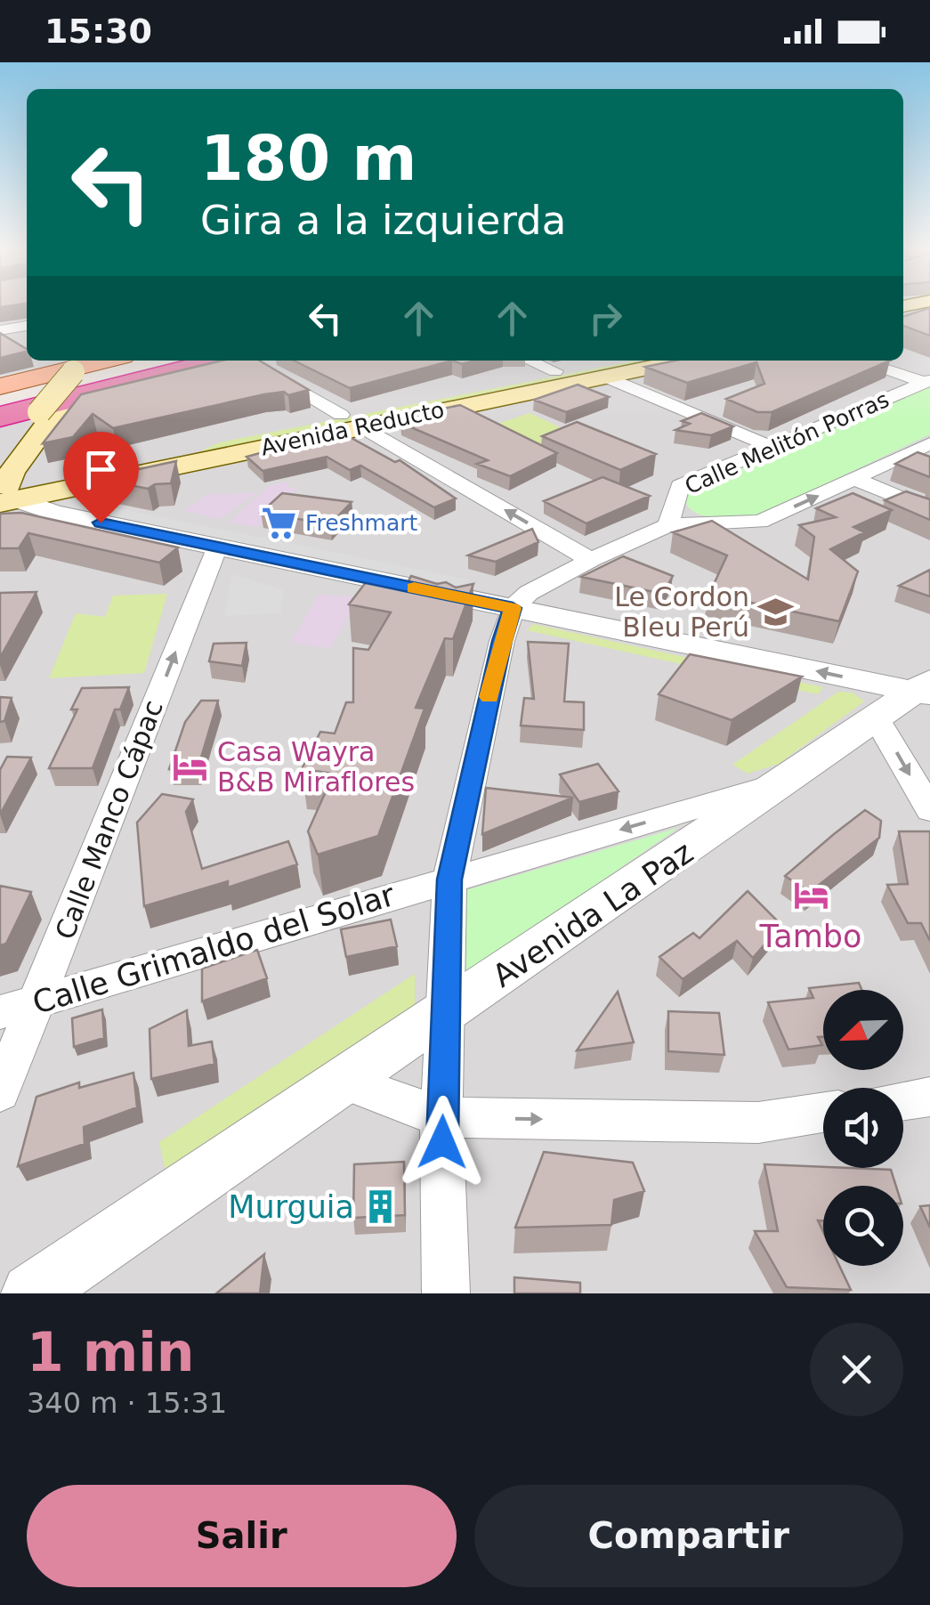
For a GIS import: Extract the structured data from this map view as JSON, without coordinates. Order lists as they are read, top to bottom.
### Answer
{
  "streets": {
    "main road": ["Avenida Reducto"],
    "street": [
      "Calle Melitón Porras",
      "Calle Manco Cápac",
      "Avenida La Paz",
      "Calle Grimaldo del Solar"
    ]
  },
  "crossings": [
    ["Calle Manco Cápac", "Calle Grimaldo del Solar"],
    ["Avenida La Paz", "Calle Grimaldo del Solar"]
  ],
  "one_way": ["Calle Manco Cápac", "Calle Grimaldo del Solar"],
  "places": {
    "supermarket": ["Freshmart"],
    "school or university": ["Le Cordon Bleu Perú"],
    "hotel": ["Casa Wayra B&B Miraflores", "Tambo"],
    "building": ["Murguia"]
  },
  "north": "bottom left",
  "page": {
    "status": "15:30",
    "turn": ["180 m", "Gira a la izquierda"],
    "heading": ["1 min", "340 m · 15:31"],
    "buttons": ["Salir", "Compartir"]
  }
}
